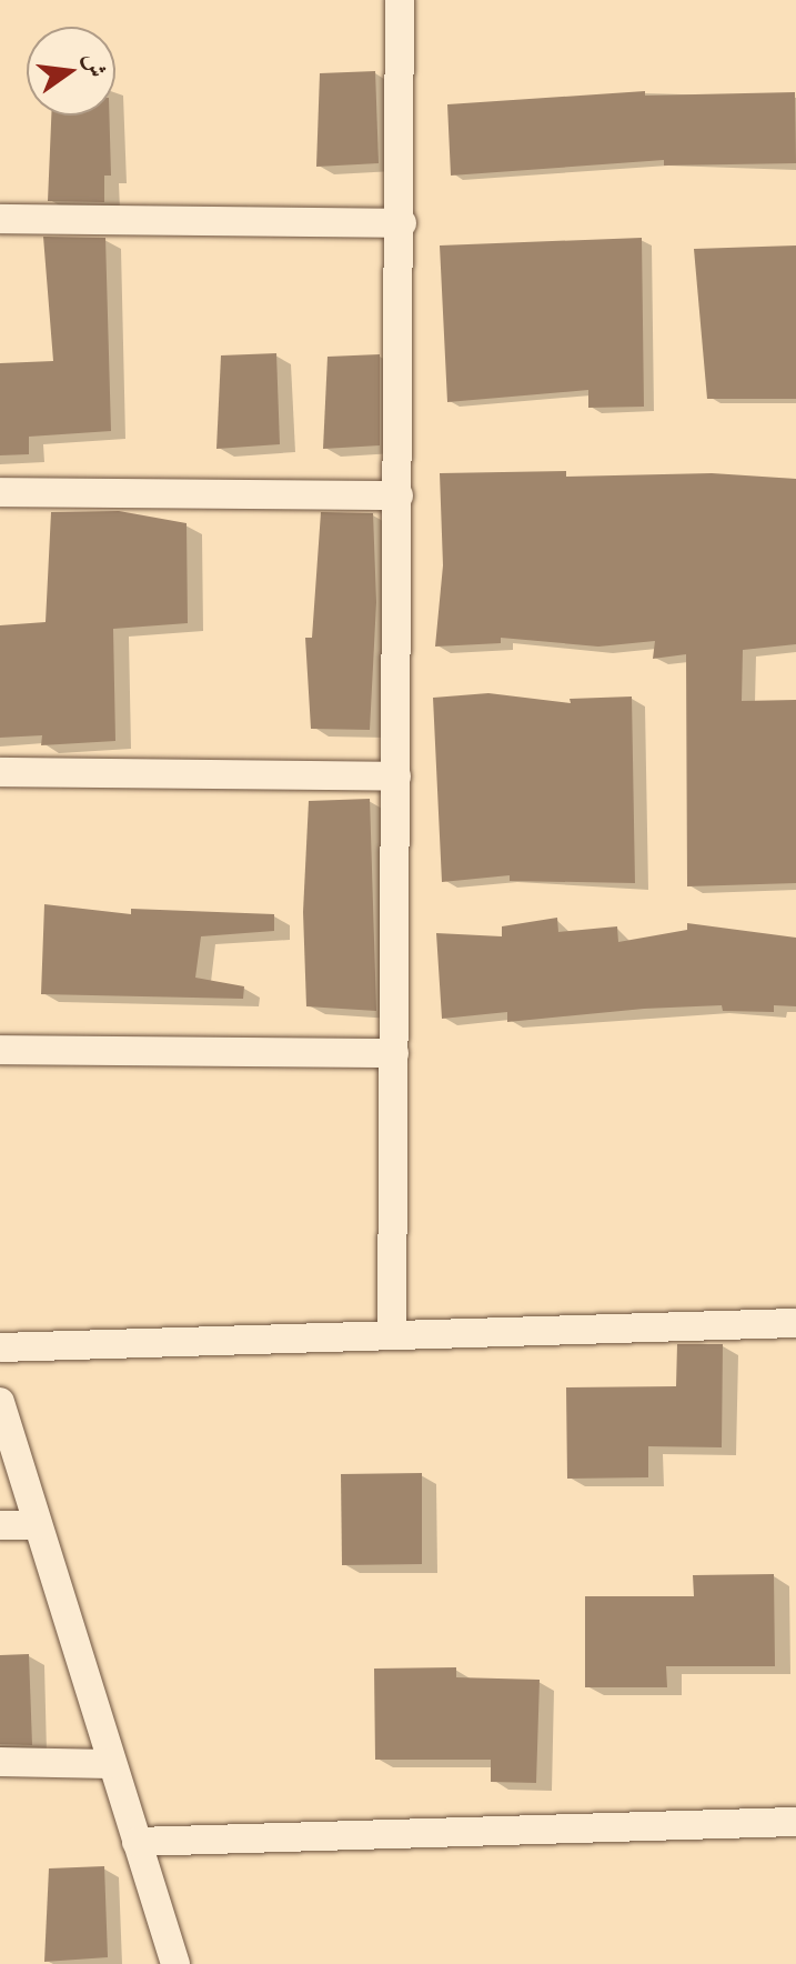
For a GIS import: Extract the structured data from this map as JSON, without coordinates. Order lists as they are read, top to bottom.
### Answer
{
  "north": "right"
}
